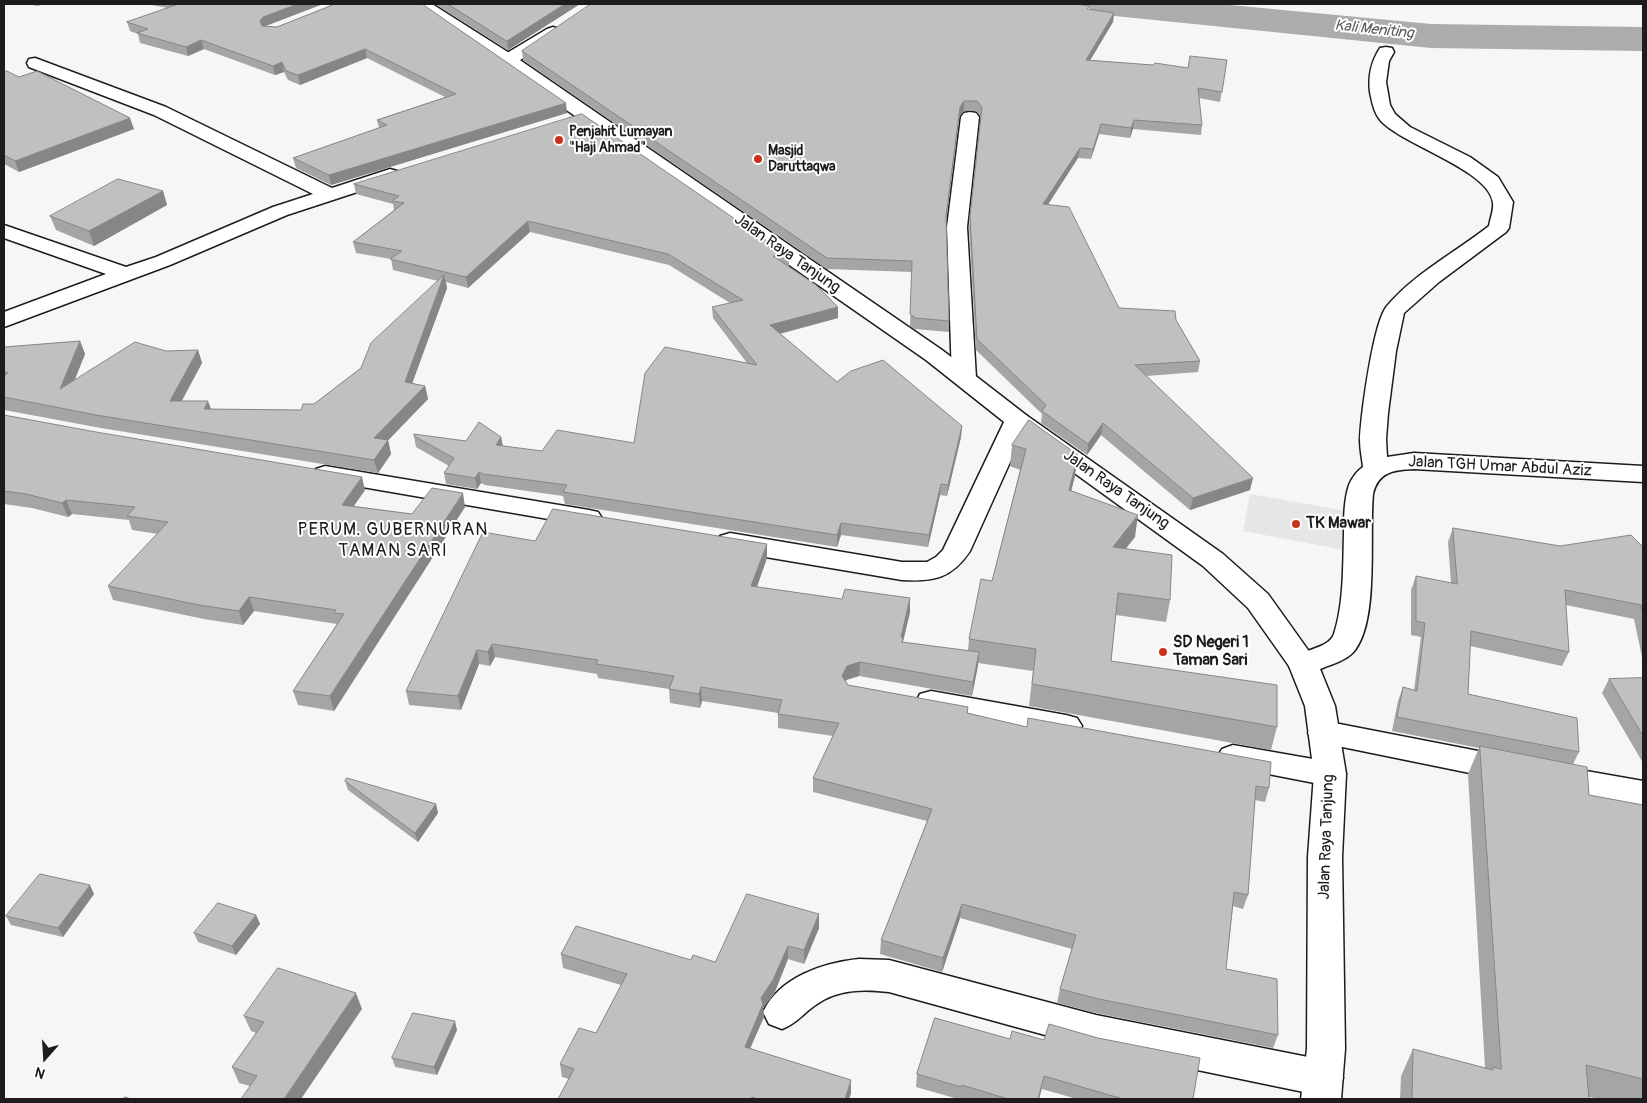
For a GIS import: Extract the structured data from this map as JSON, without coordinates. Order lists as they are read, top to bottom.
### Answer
{
  "streets": {
    "street": ["Jalan Raya Tanjung", "Jalan TGH Umar Abdul Aziz"]
  },
  "districts": ["PERUM. GUBERNURAN TAMAN SARI"],
  "water": ["Kali Meniting"],
  "places": [
    "Penjahit Lumayan \"Haji Ahmad\"",
    "Masjid Daruttaqwa",
    "TK Mawar",
    "SD Negeri 1 Taman Sari"
  ],
  "north": "bottom"
}
